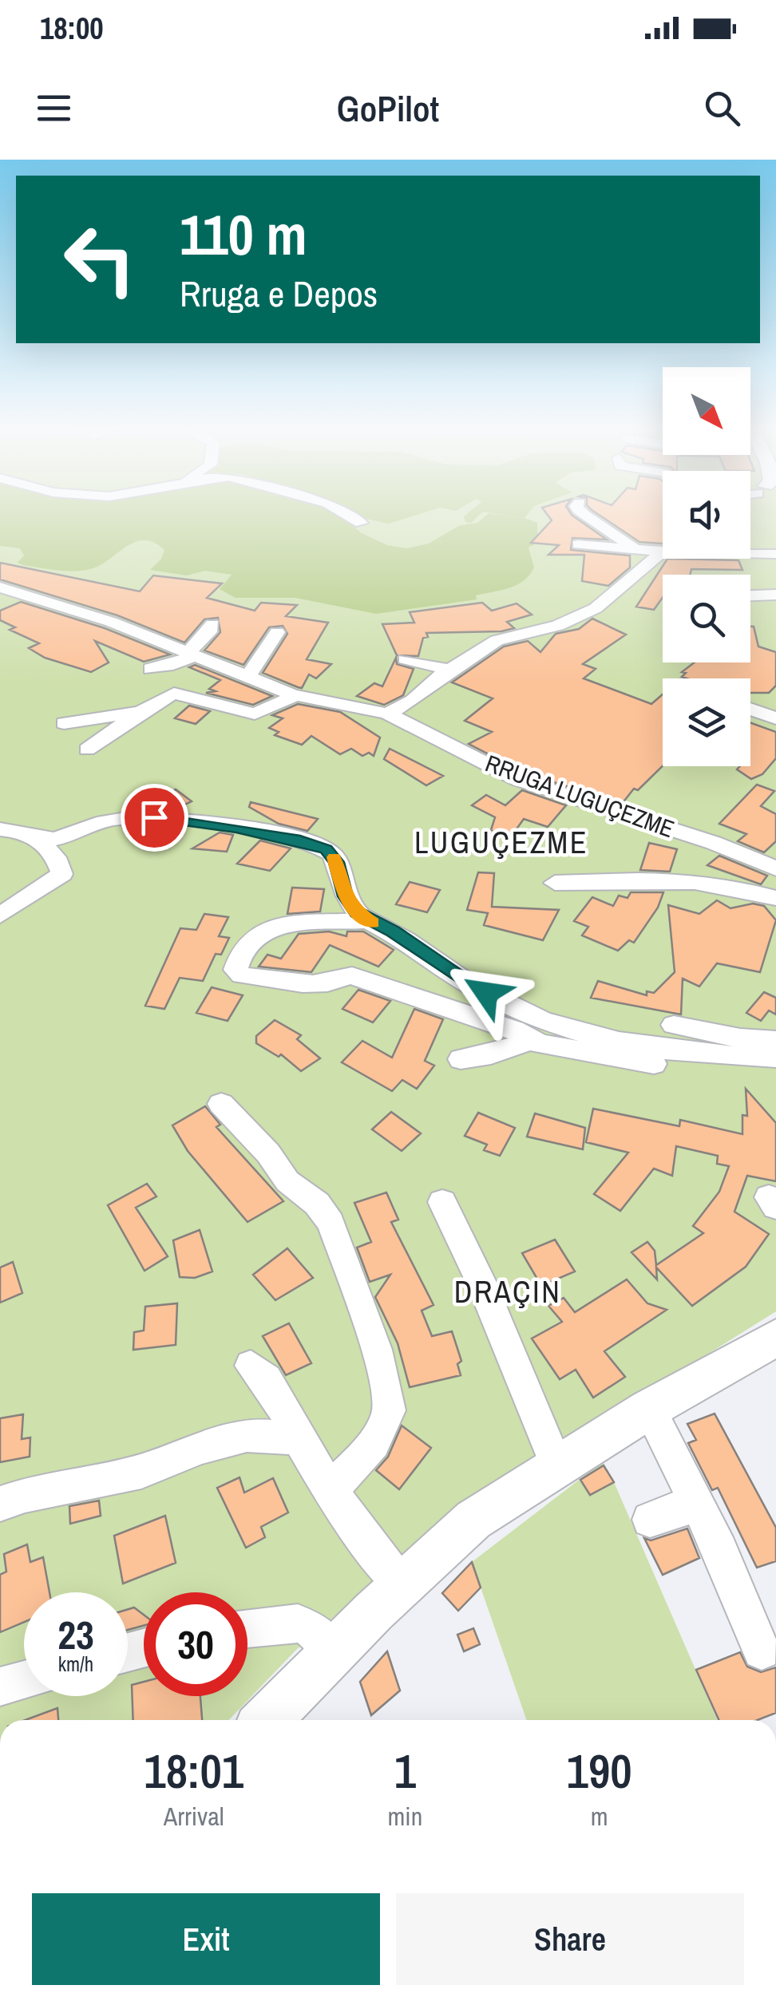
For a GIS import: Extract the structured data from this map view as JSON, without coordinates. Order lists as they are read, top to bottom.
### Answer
{
  "streets": {
    "street": ["RRUGA LUGUÇEZME"]
  },
  "districts": ["LUGUÇEZME", "DRAÇIN"],
  "north": "bottom right",
  "page": {
    "status": "18:00",
    "header": "GoPilot",
    "turn": ["110 m", "Rruga e Depos"],
    "speed": "23 km/h",
    "limit": "30",
    "eta": [
      "18:01",
      "Arrival",
      "1",
      "min",
      "190",
      "m"
    ],
    "buttons": ["Exit", "Share"]
  }
}
